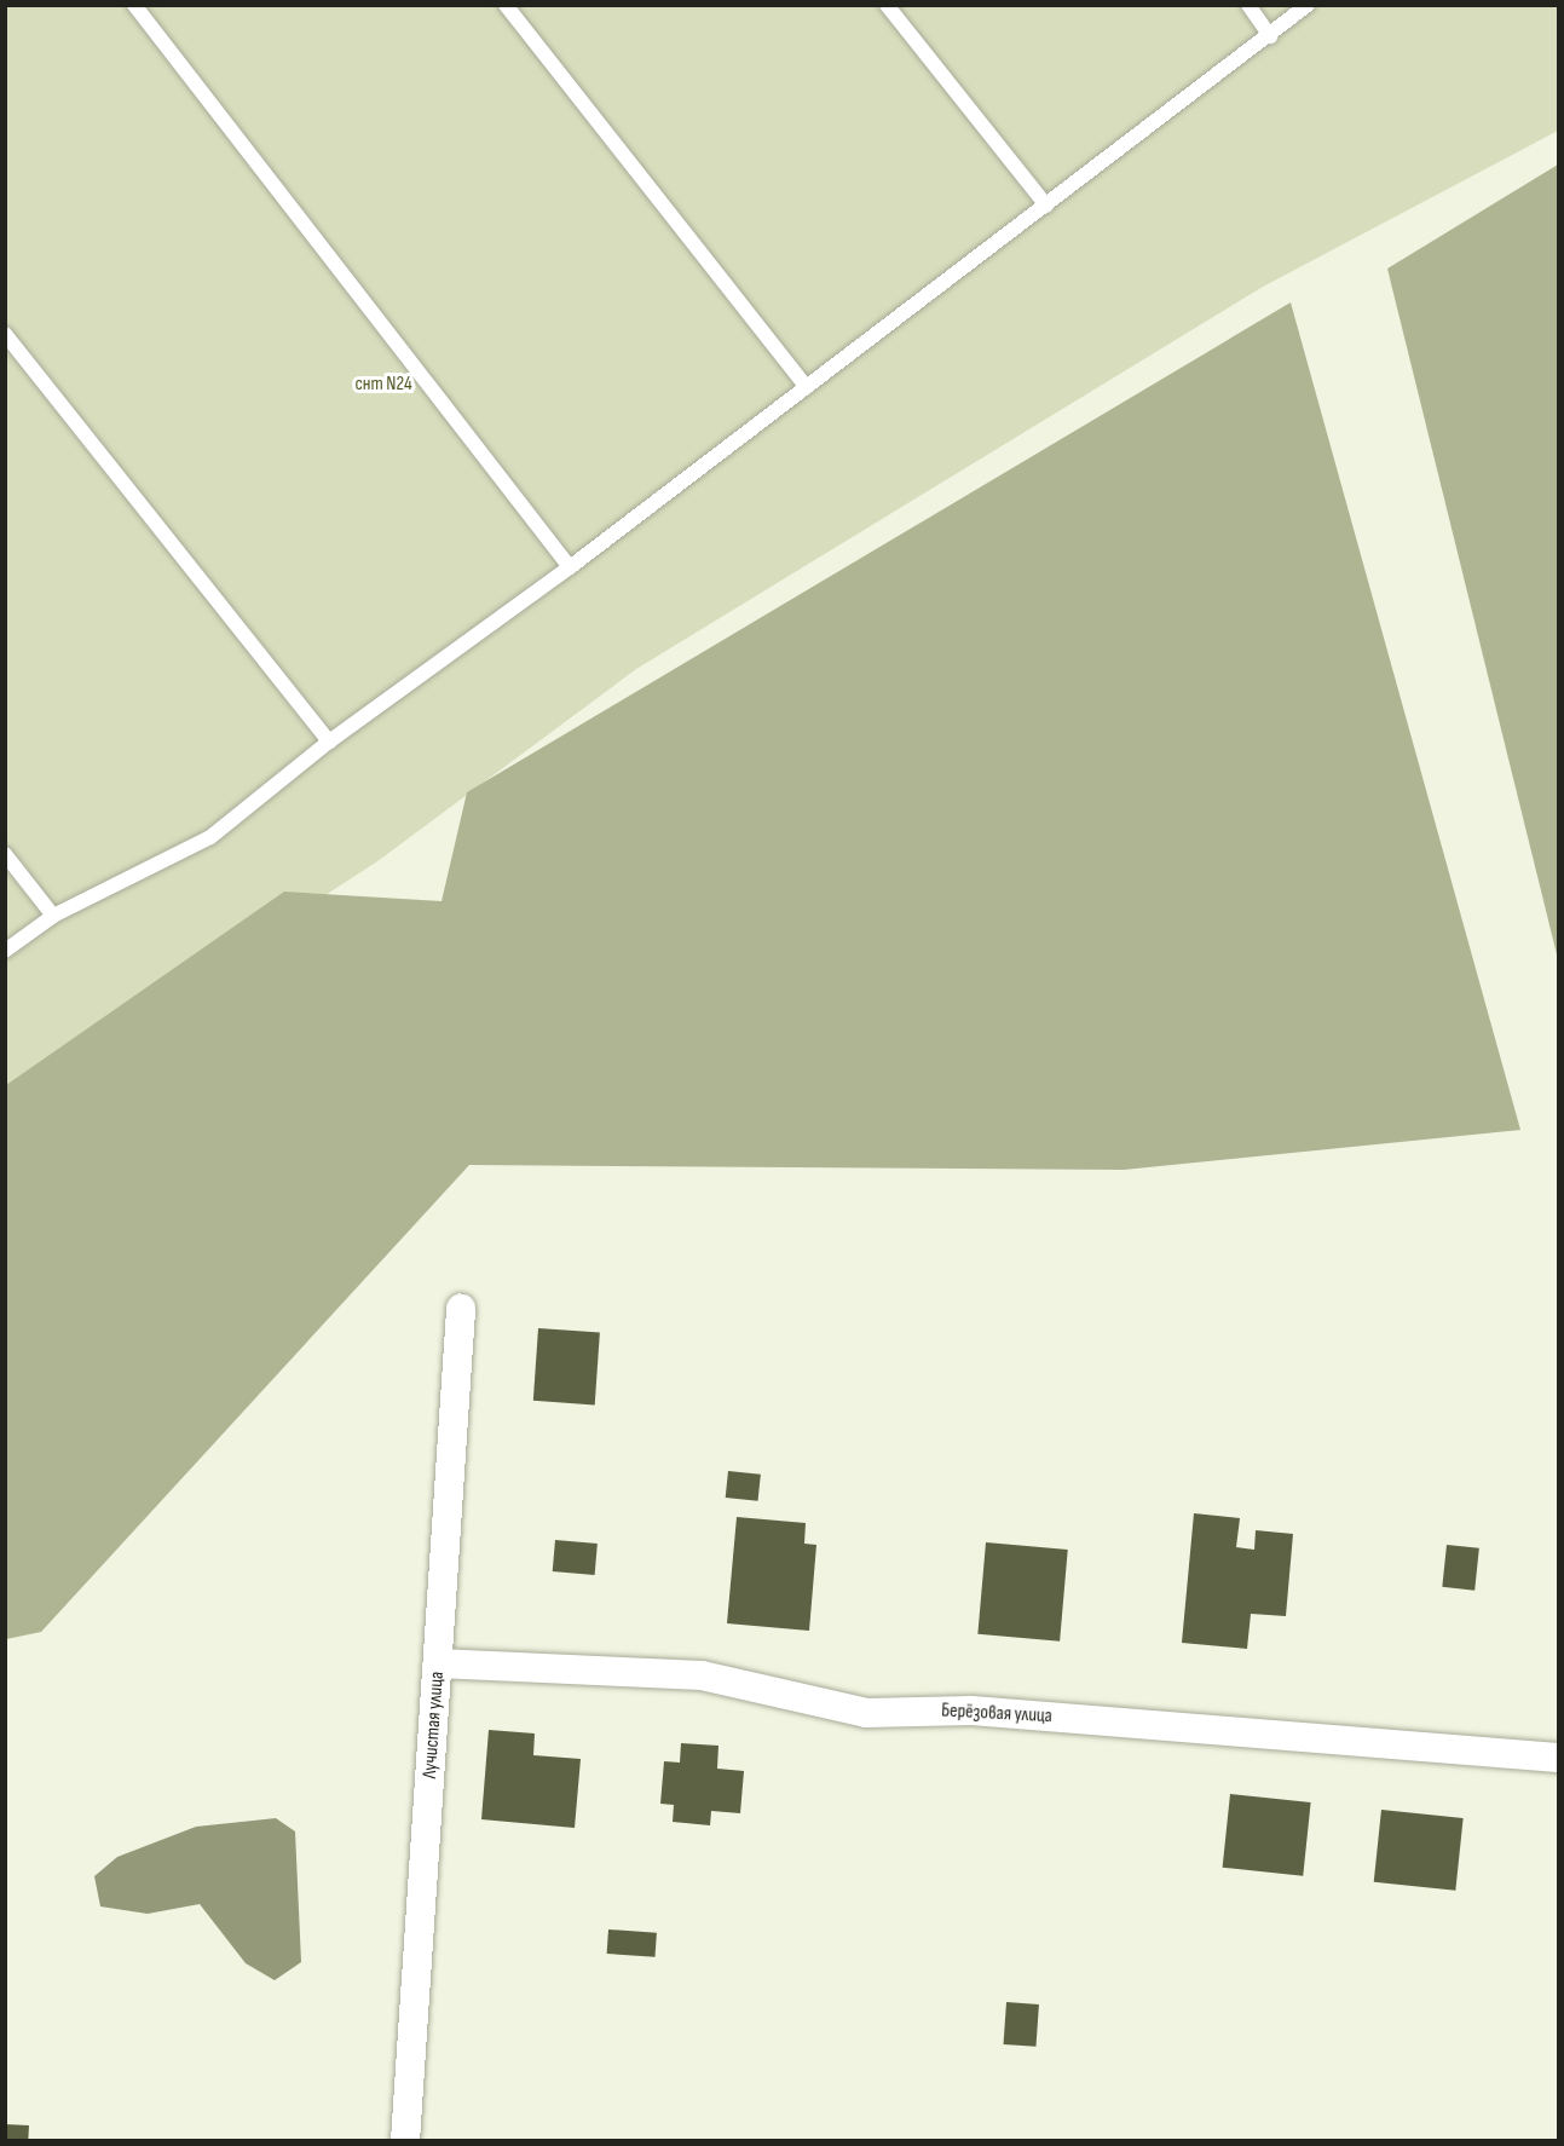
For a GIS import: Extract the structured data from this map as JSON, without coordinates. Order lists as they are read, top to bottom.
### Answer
{
  "streets": {
    "street": ["Берёзовая улица", "Лучистая улица"]
  },
  "crossings": [
    ["Берёзовая улица", "Лучистая улица"]
  ],
  "parks": ["снт N24"]
}
